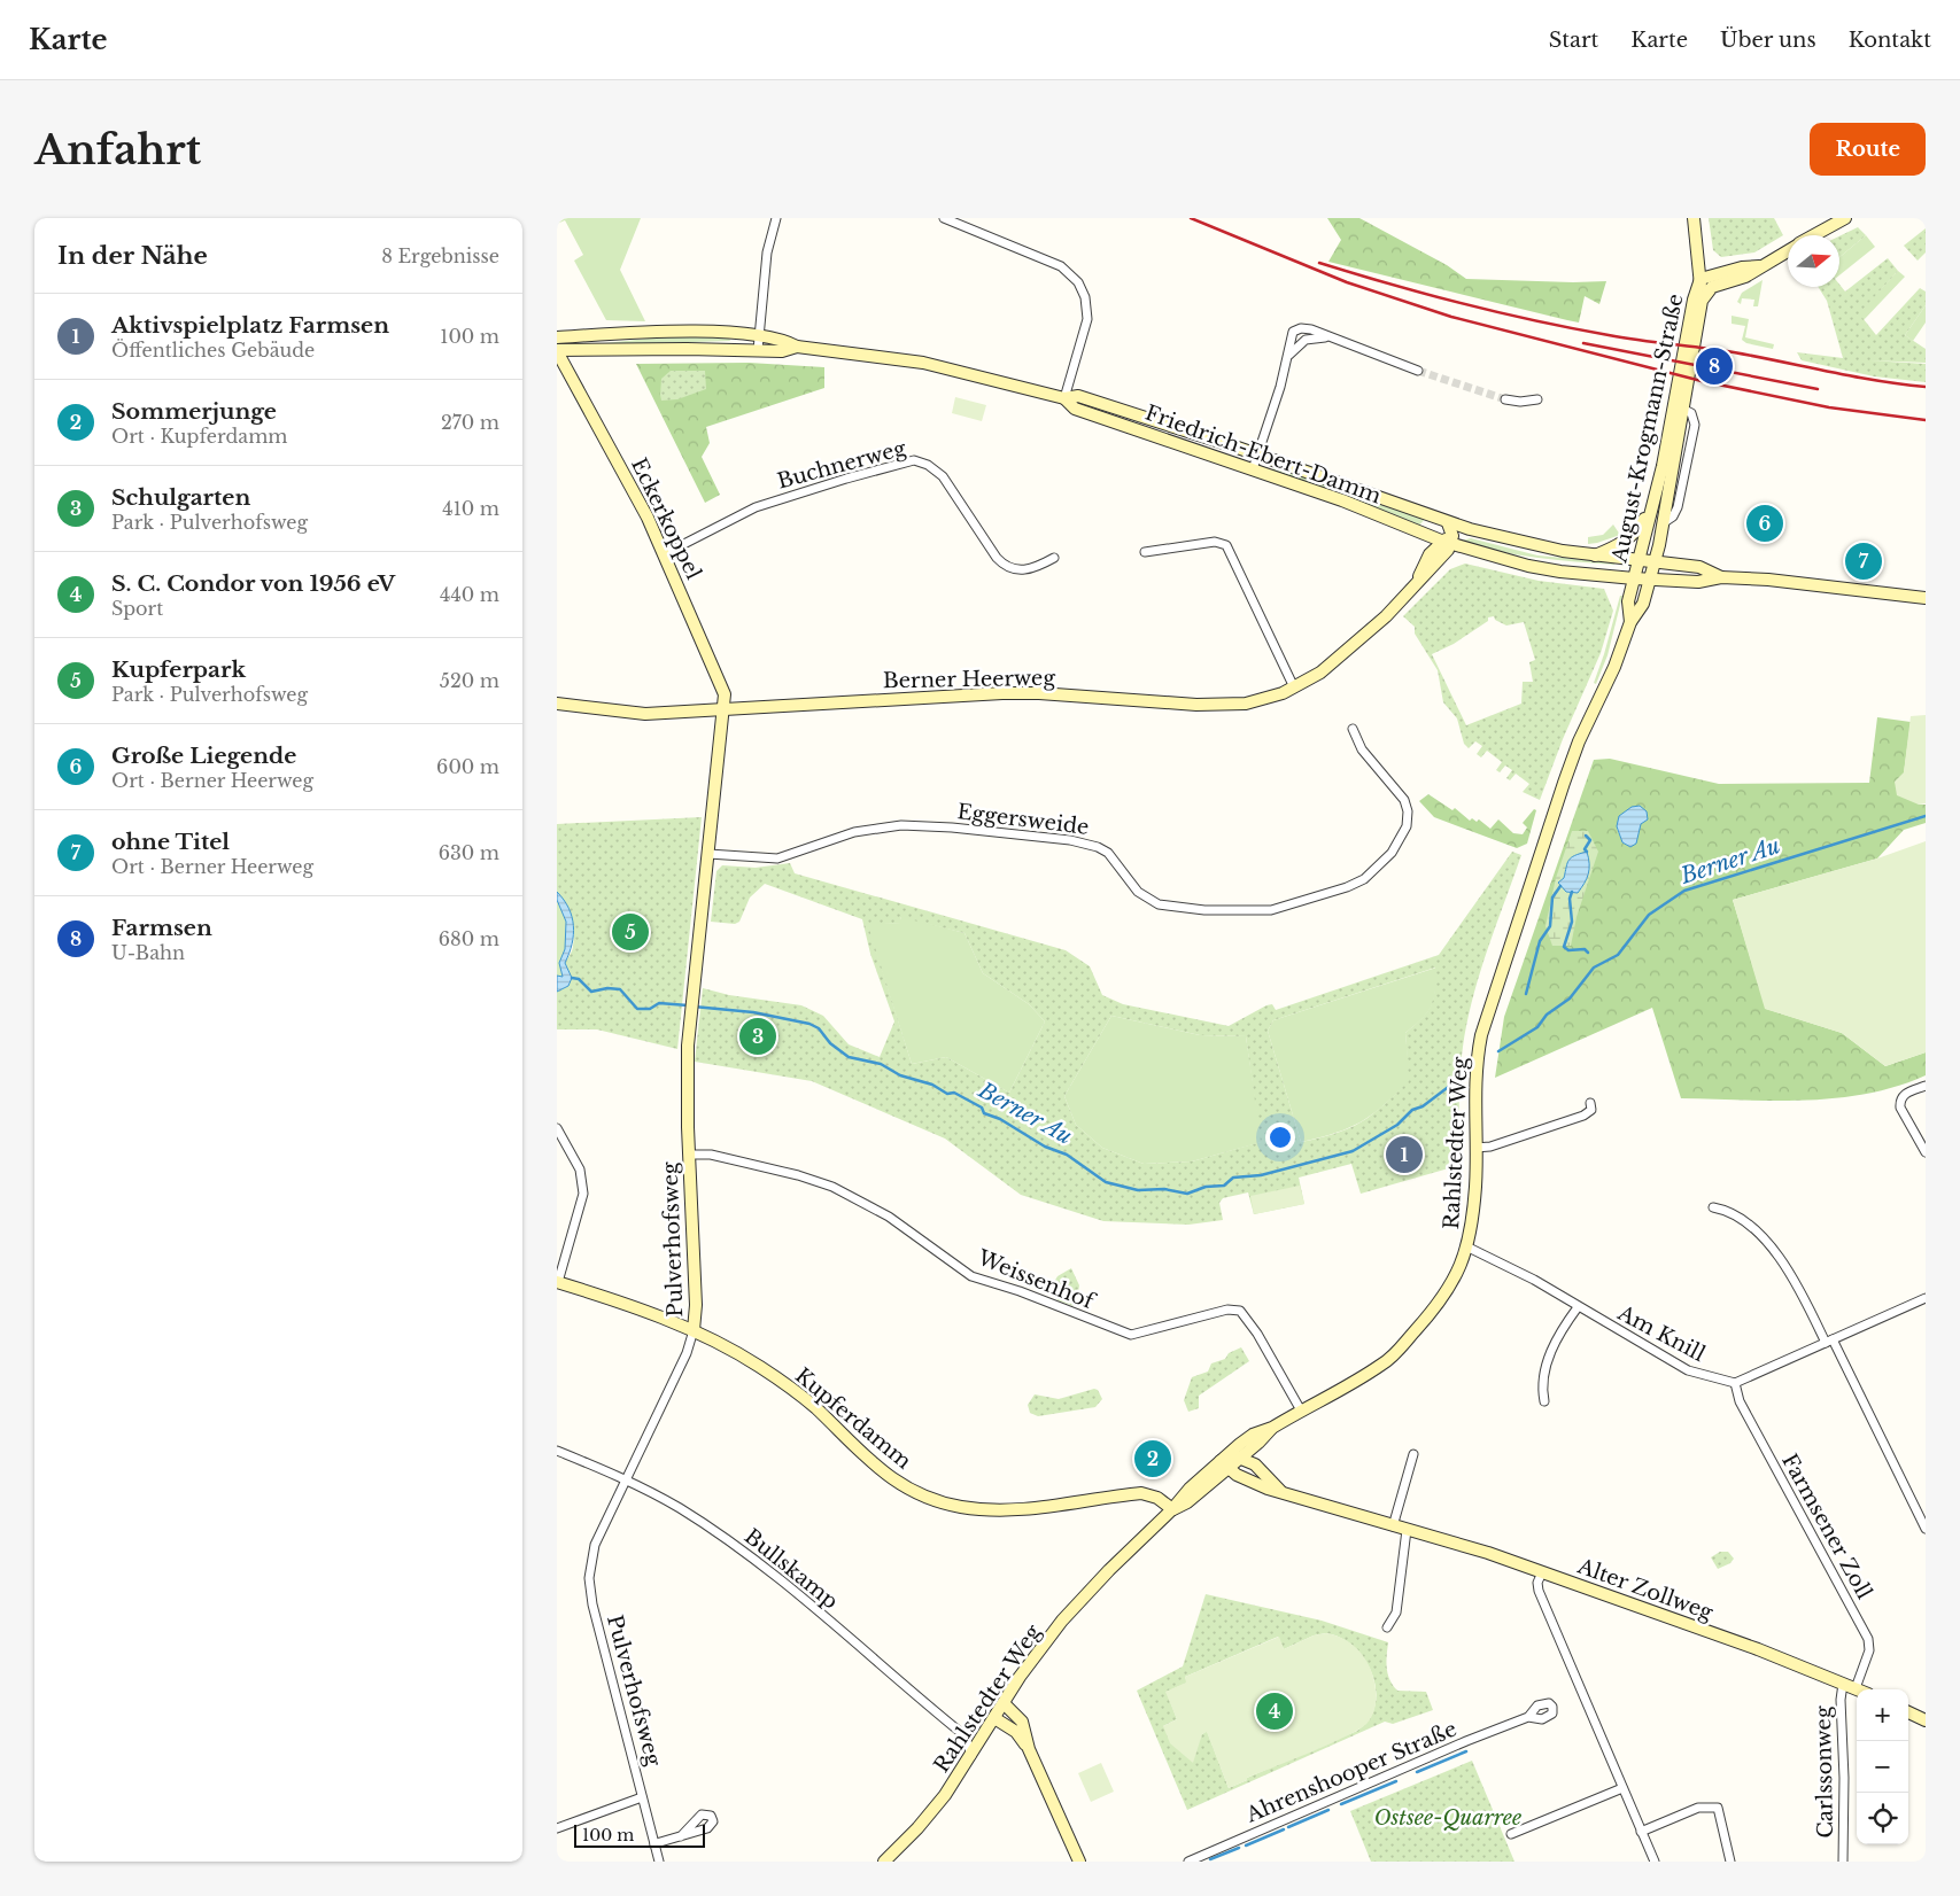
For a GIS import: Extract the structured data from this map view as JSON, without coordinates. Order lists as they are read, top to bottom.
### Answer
{
  "streets": {
    "main road": [
      "August-Krogmann-Straße",
      "Friedrich-Ebert-Damm",
      "Eckerkoppel",
      "Berner Heerweg",
      "Rahlstedter Weg",
      "Pulverhofsweg",
      "Kupferdamm",
      "Alter Zollweg"
    ],
    "street": [
      "Buchnerweg",
      "Eggersweide",
      "Weissenhof",
      "Am Knill",
      "Farmsener Zoll",
      "Bullskamp",
      "Ahrenshooper Straße",
      "Carlssonweg"
    ]
  },
  "crossings": [
    ["August-Krogmann-Straße", "Rahlstedter Weg"],
    ["Friedrich-Ebert-Damm", "Eckerkoppel"],
    ["Friedrich-Ebert-Damm", "Berner Heerweg"],
    ["Buchnerweg", "Eckerkoppel"],
    ["Eckerkoppel", "Berner Heerweg"],
    ["Eckerkoppel", "Pulverhofsweg"],
    ["Berner Heerweg", "Pulverhofsweg"],
    ["Eggersweide", "Pulverhofsweg"],
    ["Rahlstedter Weg", "Weissenhof"],
    ["Rahlstedter Weg", "Am Knill"],
    ["Rahlstedter Weg", "Kupferdamm"],
    ["Rahlstedter Weg", "Bullskamp"],
    ["Rahlstedter Weg", "Alter Zollweg"],
    ["Pulverhofsweg", "Weissenhof"],
    ["Pulverhofsweg", "Kupferdamm"],
    ["Pulverhofsweg", "Bullskamp"],
    ["Am Knill", "Farmsener Zoll"],
    ["Farmsener Zoll", "Alter Zollweg"],
    ["Alter Zollweg", "Carlssonweg"]
  ],
  "water": ["Berner Au"],
  "parks": ["Ostsee-Quarree"],
  "scale_bar": "100 m",
  "north": "right",
  "page": {
    "header": "Karte",
    "nav": [
      "Start",
      "Karte",
      "Über uns",
      "Kontakt"
    ],
    "buttons": "Route",
    "title": "Anfahrt",
    "heading": ["In der Nähe", "8 Ergebnisse"],
    "list": [
      {
        "mark": "1",
        "name": "Aktivspielplatz Farmsen",
        "note": "Öffentliches Gebäude",
        "value": "100 m"
      },
      {
        "mark": "2",
        "name": "Sommerjunge",
        "note": "Ort · Kupferdamm",
        "value": "270 m"
      },
      {
        "mark": "3",
        "name": "Schulgarten",
        "note": "Park · Pulverhofsweg",
        "value": "410 m"
      },
      {
        "mark": "4",
        "name": "S. C. Condor von 1956 eV",
        "note": "Sport",
        "value": "440 m"
      },
      {
        "mark": "5",
        "name": "Kupferpark",
        "note": "Park · Pulverhofsweg",
        "value": "520 m"
      },
      {
        "mark": "6",
        "name": "Große Liegende",
        "note": "Ort · Berner Heerweg",
        "value": "600 m"
      },
      {
        "mark": "7",
        "name": "ohne Titel",
        "note": "Ort · Berner Heerweg",
        "value": "630 m"
      },
      {
        "mark": "8",
        "name": "Farmsen",
        "note": "U-Bahn",
        "value": "680 m"
      }
    ],
    "pins": [
      "8",
      "6",
      "7",
      "5",
      "3",
      "1",
      "2",
      "4"
    ],
    "map_buttons": ["+", "−"],
    "scale": "100 m"
  }
}
